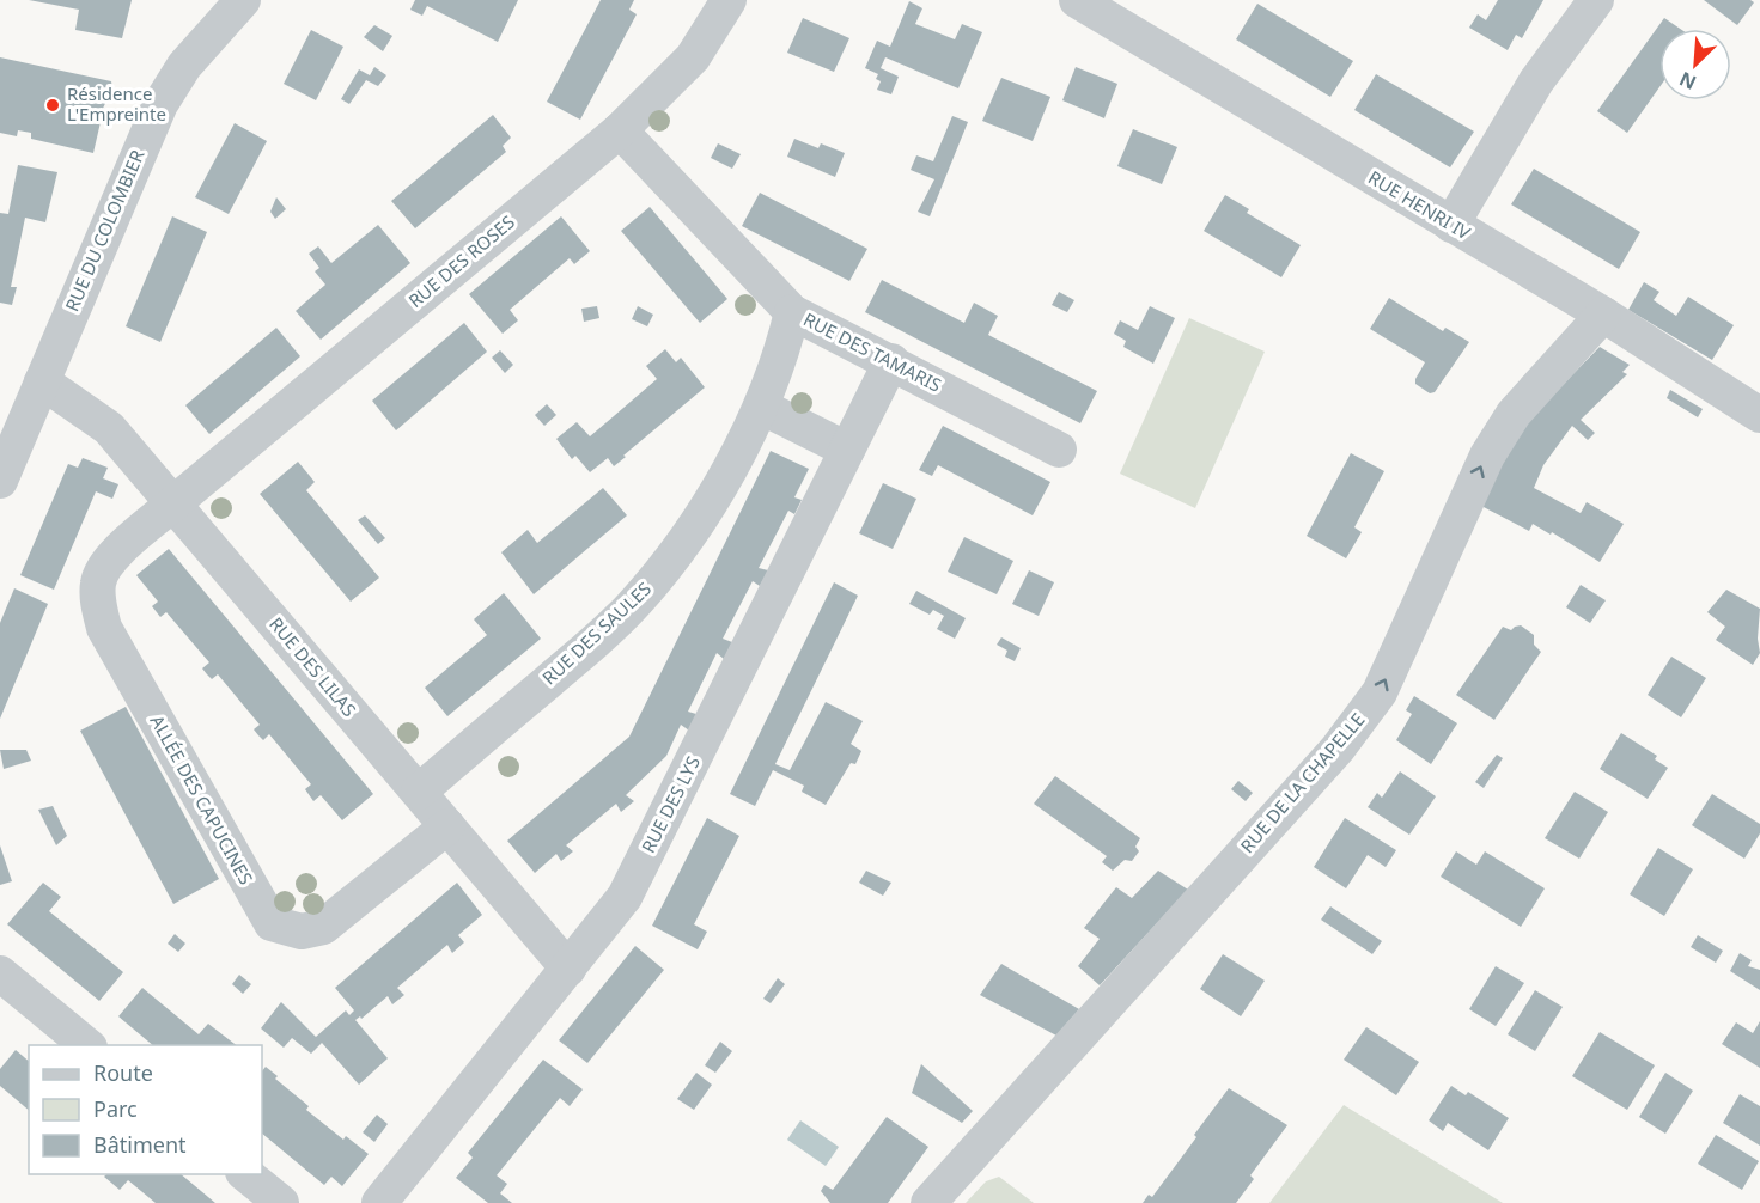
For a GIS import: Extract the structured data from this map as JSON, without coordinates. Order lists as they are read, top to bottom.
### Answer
{
  "streets": {
    "street": [
      "RUE HENRI IV",
      "RUE DU COLOMBIER",
      "RUE DES ROSES",
      "RUE DES TAMARIS",
      "RUE DES SAULES",
      "RUE DES LILAS",
      "RUE DE LA CHAPELLE",
      "ALLÉE DES CAPUCINES",
      "RUE DES LYS"
    ]
  },
  "crossings": [
    ["RUE HENRI IV", "RUE DE LA CHAPELLE"],
    ["RUE DU COLOMBIER", "RUE DES LILAS"],
    ["RUE DES ROSES", "RUE DES TAMARIS"],
    ["RUE DES ROSES", "RUE DES LILAS"],
    ["RUE DES ROSES", "ALLÉE DES CAPUCINES"],
    ["RUE DES TAMARIS", "RUE DES SAULES"],
    ["RUE DES TAMARIS", "RUE DES LYS"],
    ["RUE DES SAULES", "RUE DES LILAS"],
    ["RUE DES LILAS", "ALLÉE DES CAPUCINES"],
    ["RUE DES LILAS", "RUE DES LYS"]
  ],
  "one_way": ["RUE DE LA CHAPELLE"],
  "places": ["Résidence L'Empreinte"],
  "legend": ["Route", "Parc", "Bâtiment"],
  "north": "bottom left"
}
